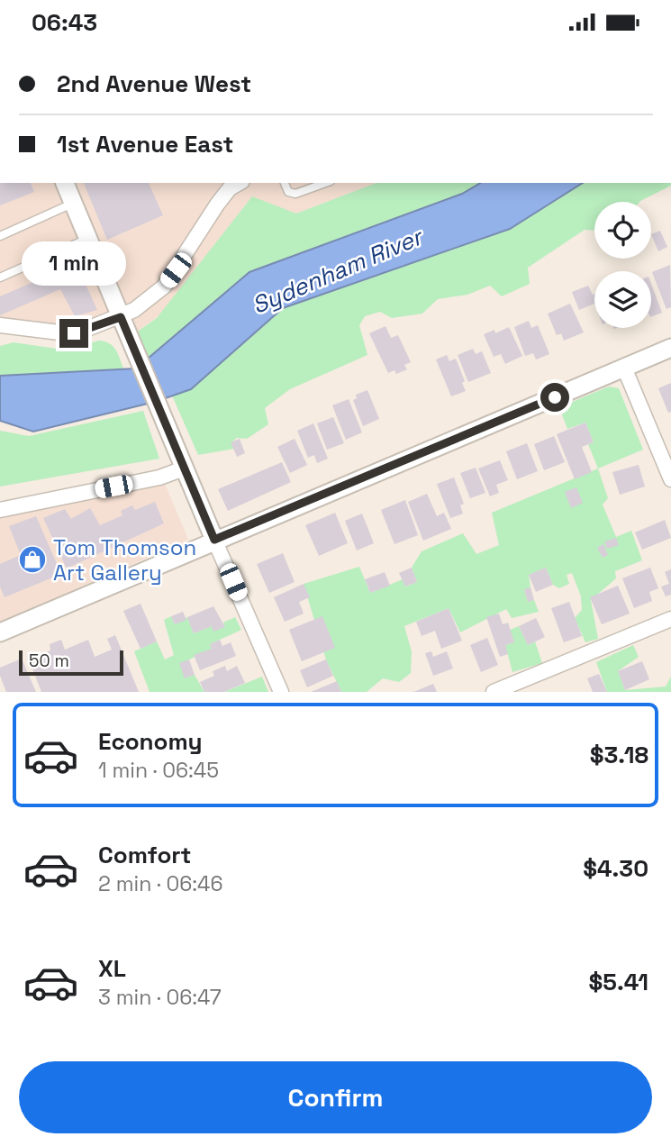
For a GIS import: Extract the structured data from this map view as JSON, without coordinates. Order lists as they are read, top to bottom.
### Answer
{
  "water": ["Sydenham River"],
  "places": {
    "shop": ["Tom Thomson Art Gallery"]
  },
  "scale_bar": "50 m",
  "page": {
    "status": "06:43",
    "banner": ["2nd Avenue West", "1st Avenue East"],
    "bubble": "1 min",
    "scale": "50 m",
    "list": [
      {
        "name": "Economy",
        "note": "1 min · 06:45",
        "value": "$3.18"
      },
      {
        "name": "Comfort",
        "note": "2 min · 06:46",
        "value": "$4.30"
      },
      {
        "name": "XL",
        "note": "3 min · 06:47",
        "value": "$5.41"
      }
    ],
    "buttons": "Confirm"
  }
}
